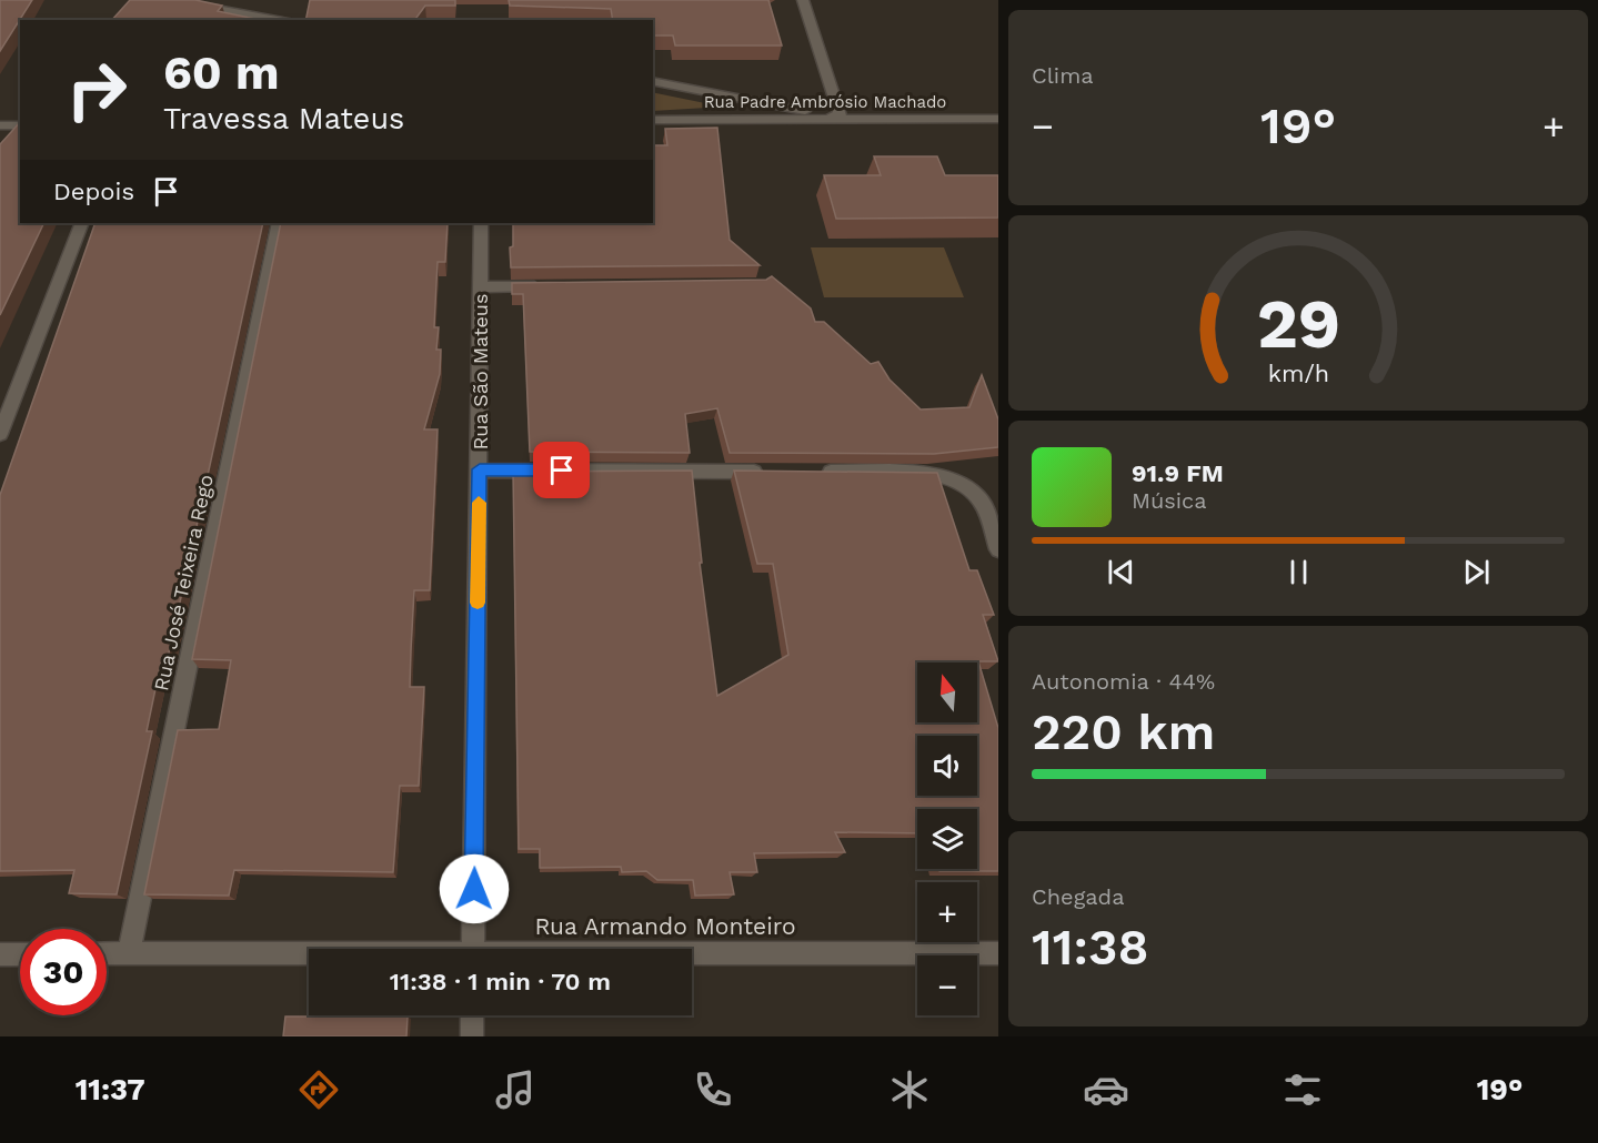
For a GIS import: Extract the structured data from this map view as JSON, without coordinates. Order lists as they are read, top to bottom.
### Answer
{
  "streets": {
    "street": [
      "Rua Padre Ambrósio Machado",
      "Rua São Mateus",
      "Rua José Teixeira Rego",
      "Rua Armando Monteiro"
    ]
  },
  "crossings": [
    ["Rua José Teixeira Rego", "Rua Armando Monteiro"]
  ],
  "north": "top",
  "page": {
    "tile": [
      "Clima",
      ["Autonomia · 44%", "220 km"],
      ["Chegada", "11:38"]
    ],
    "turn": ["60 m", "Travessa Mateus"],
    "heat": ["−", "19°", "+"],
    "then": "Depois",
    "song": ["91.9 FM", "Música"],
    "map_buttons": ["+", "−"],
    "limit": "30",
    "trip": "11:38 · 1 min · 70 m",
    "tabs": ["11:37", "19°"],
    "gauge": ["29", "km/h"]
  }
}
